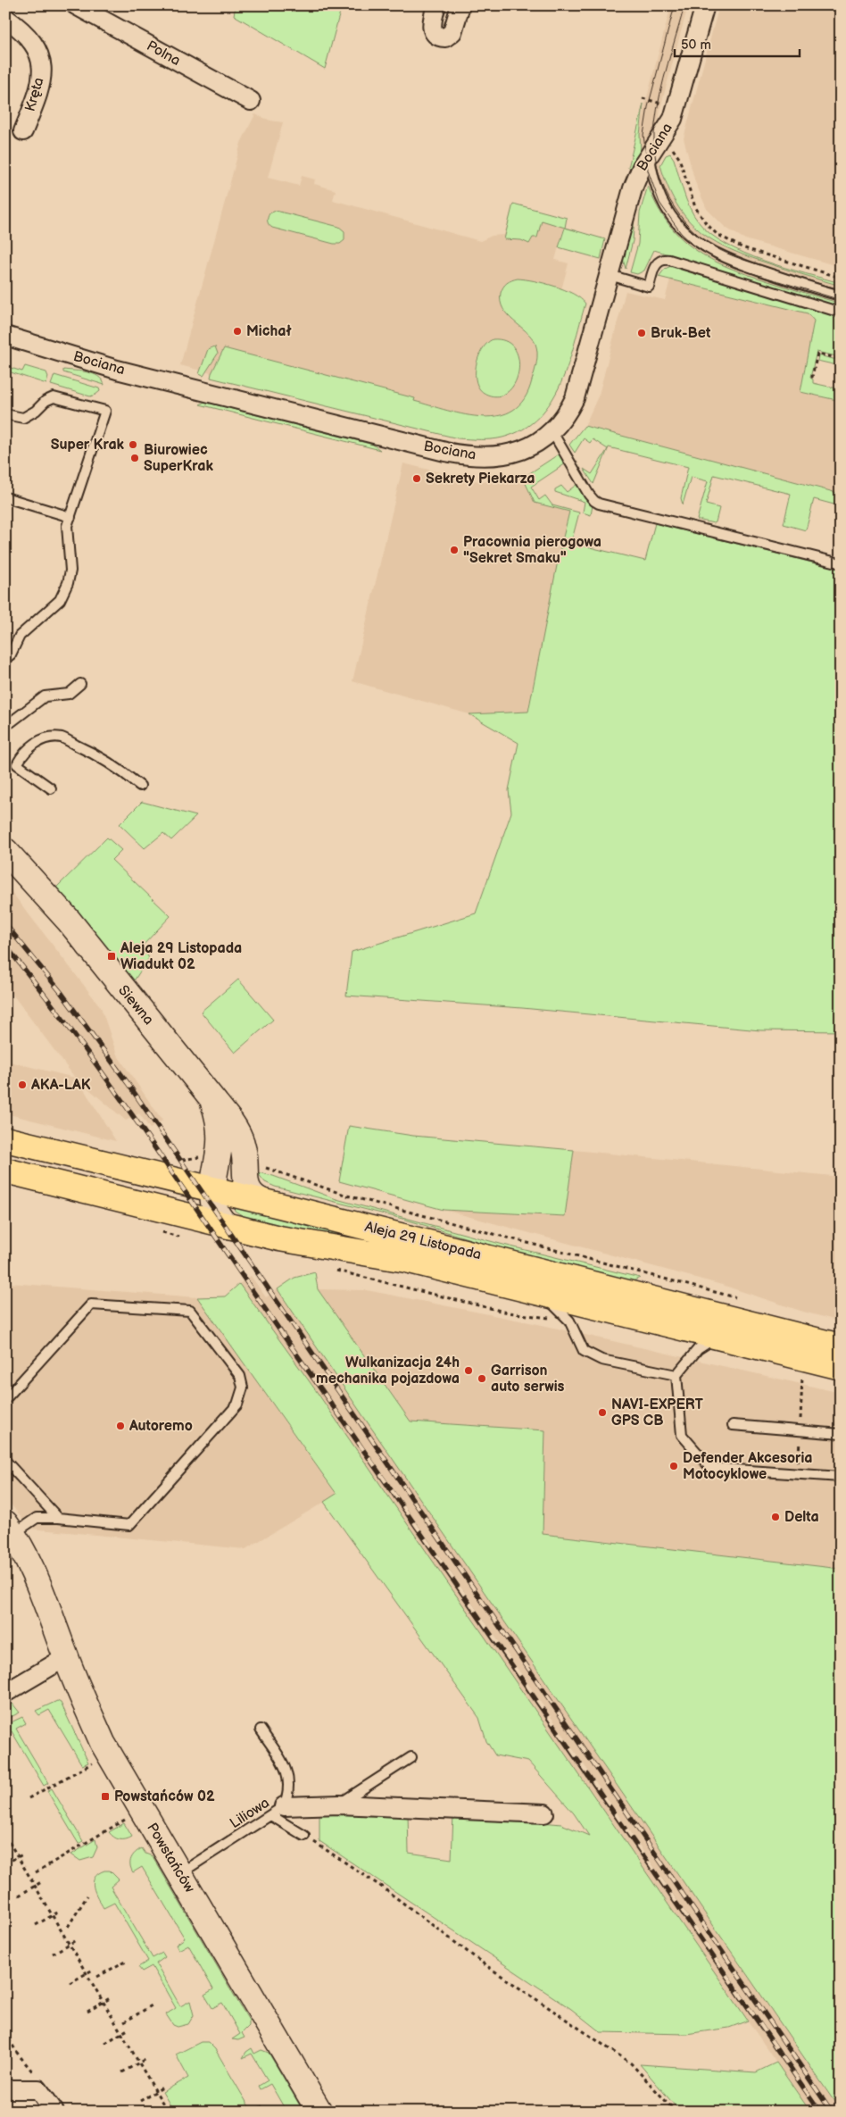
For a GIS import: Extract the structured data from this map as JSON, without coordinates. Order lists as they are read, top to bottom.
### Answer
{
  "streets": {
    "main road": ["Aleja 29 Listopada"],
    "street": [
      "Polna",
      "Kręta",
      "Bociana",
      "Siewna",
      "Powstańców"
    ],
    "lane": ["Liliowa"]
  },
  "crossings": [
    ["Siewna", "Aleja 29 Listopada"],
    ["Liliowa", "Powstańców"]
  ],
  "places": {
    "other": [
      "Michał",
      "Bruk-Bet",
      "Super Krak",
      "Biurowiec SuperKrak",
      "Sekrety Piekarza",
      "Pracownia pierogowa \"Sekret Smaku\"",
      "AKA-LAK",
      "Wulkanizacja 24h mechanika pojazdowa",
      "Garrison auto serwis",
      "NAVI-EXPERT GPS CB",
      "Autoremo",
      "Defender Akcesoria Motocyklowe",
      "Delta"
    ],
    "transit": ["Aleja 29 Listopada Wiadukt 02", "Powstańców 02"]
  },
  "scale_bar": "50 m"
}
